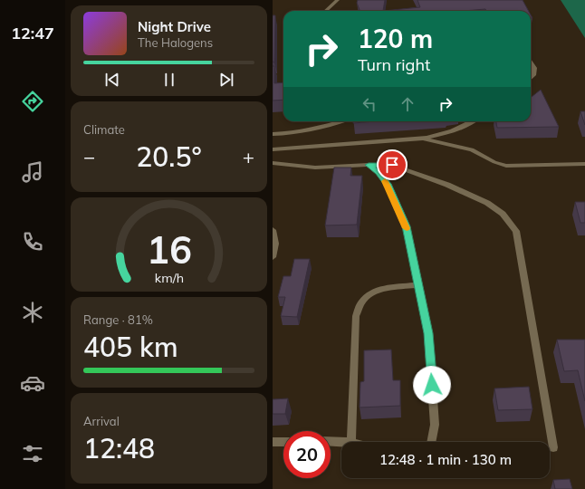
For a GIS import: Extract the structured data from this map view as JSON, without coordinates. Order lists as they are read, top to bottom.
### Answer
{
  "page": {
    "tabs": "12:47",
    "turn": ["120 m", "Turn right"],
    "song": ["Night Drive", "The Halogens"],
    "tile": [
      "Climate",
      ["Range · 81%", "405 km"],
      ["Arrival", "12:48"]
    ],
    "heat": ["−", "20.5°", "+"],
    "limit": "20",
    "trip": "12:48 · 1 min · 130 m",
    "gauge": ["16", "km/h"]
  }
}
